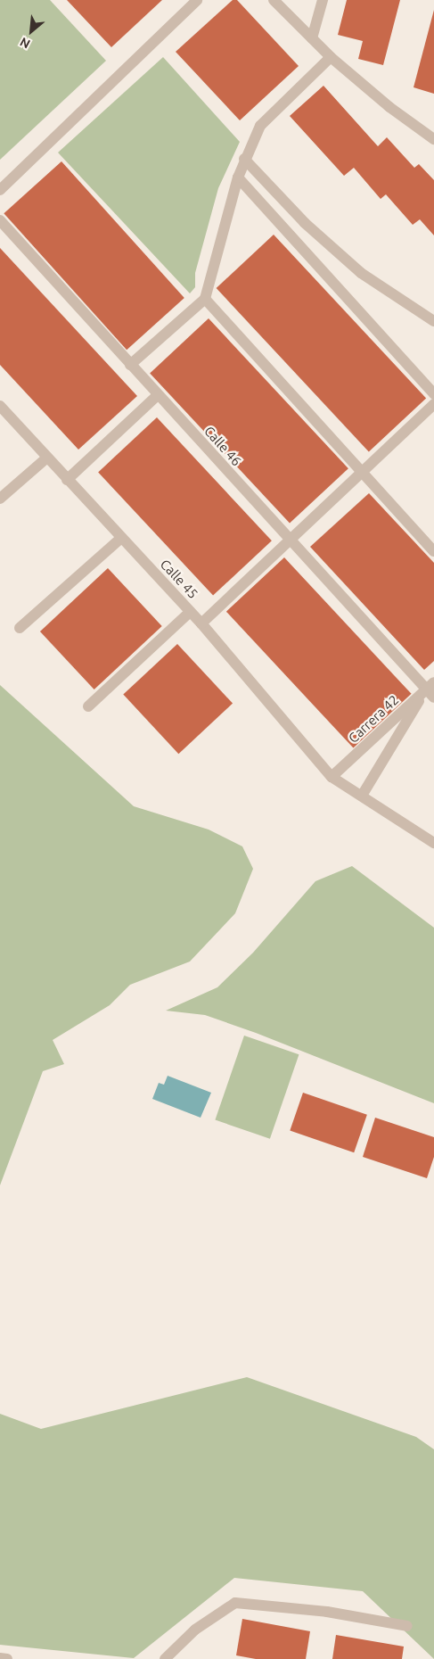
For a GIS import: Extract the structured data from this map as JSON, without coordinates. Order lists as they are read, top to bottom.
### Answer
{
  "streets": {
    "street": ["Calle 46", "Calle 45", "Carrera 42"]
  },
  "crossings": [
    ["Calle 46", "Carrera 42"],
    ["Calle 45", "Carrera 42"]
  ],
  "north": "bottom left"
}
